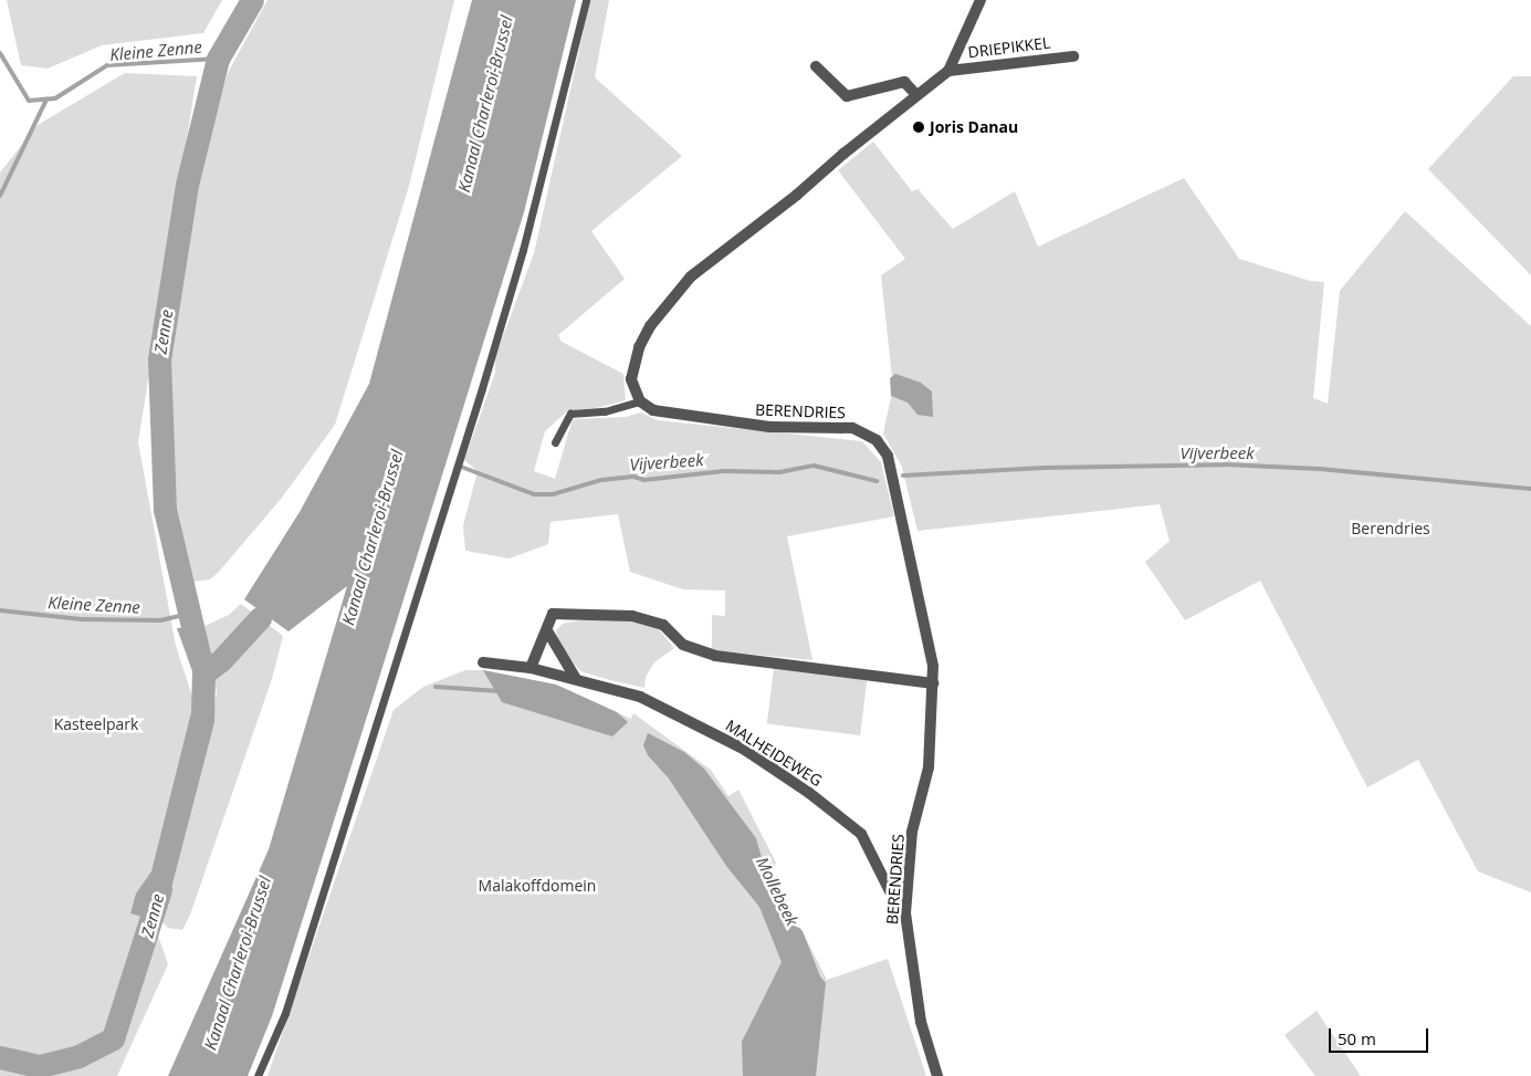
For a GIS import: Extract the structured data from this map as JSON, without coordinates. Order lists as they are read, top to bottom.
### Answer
{
  "streets": {
    "street": ["DRIEPIKKEL", "BERENDRIES", "MALHEIDEWEG"]
  },
  "crossings": [
    ["BERENDRIES", "MALHEIDEWEG"]
  ],
  "water": [
    "Kleine Zenne",
    "Kanaal Charleroi-Brussel",
    "Zenne",
    "Vijverbeek",
    "Mollebeek"
  ],
  "parks": ["Berendries", "Kasteelpark", "Malakoffdomein"],
  "places": ["Joris Danau"],
  "scale_bar": "50 m"
}
